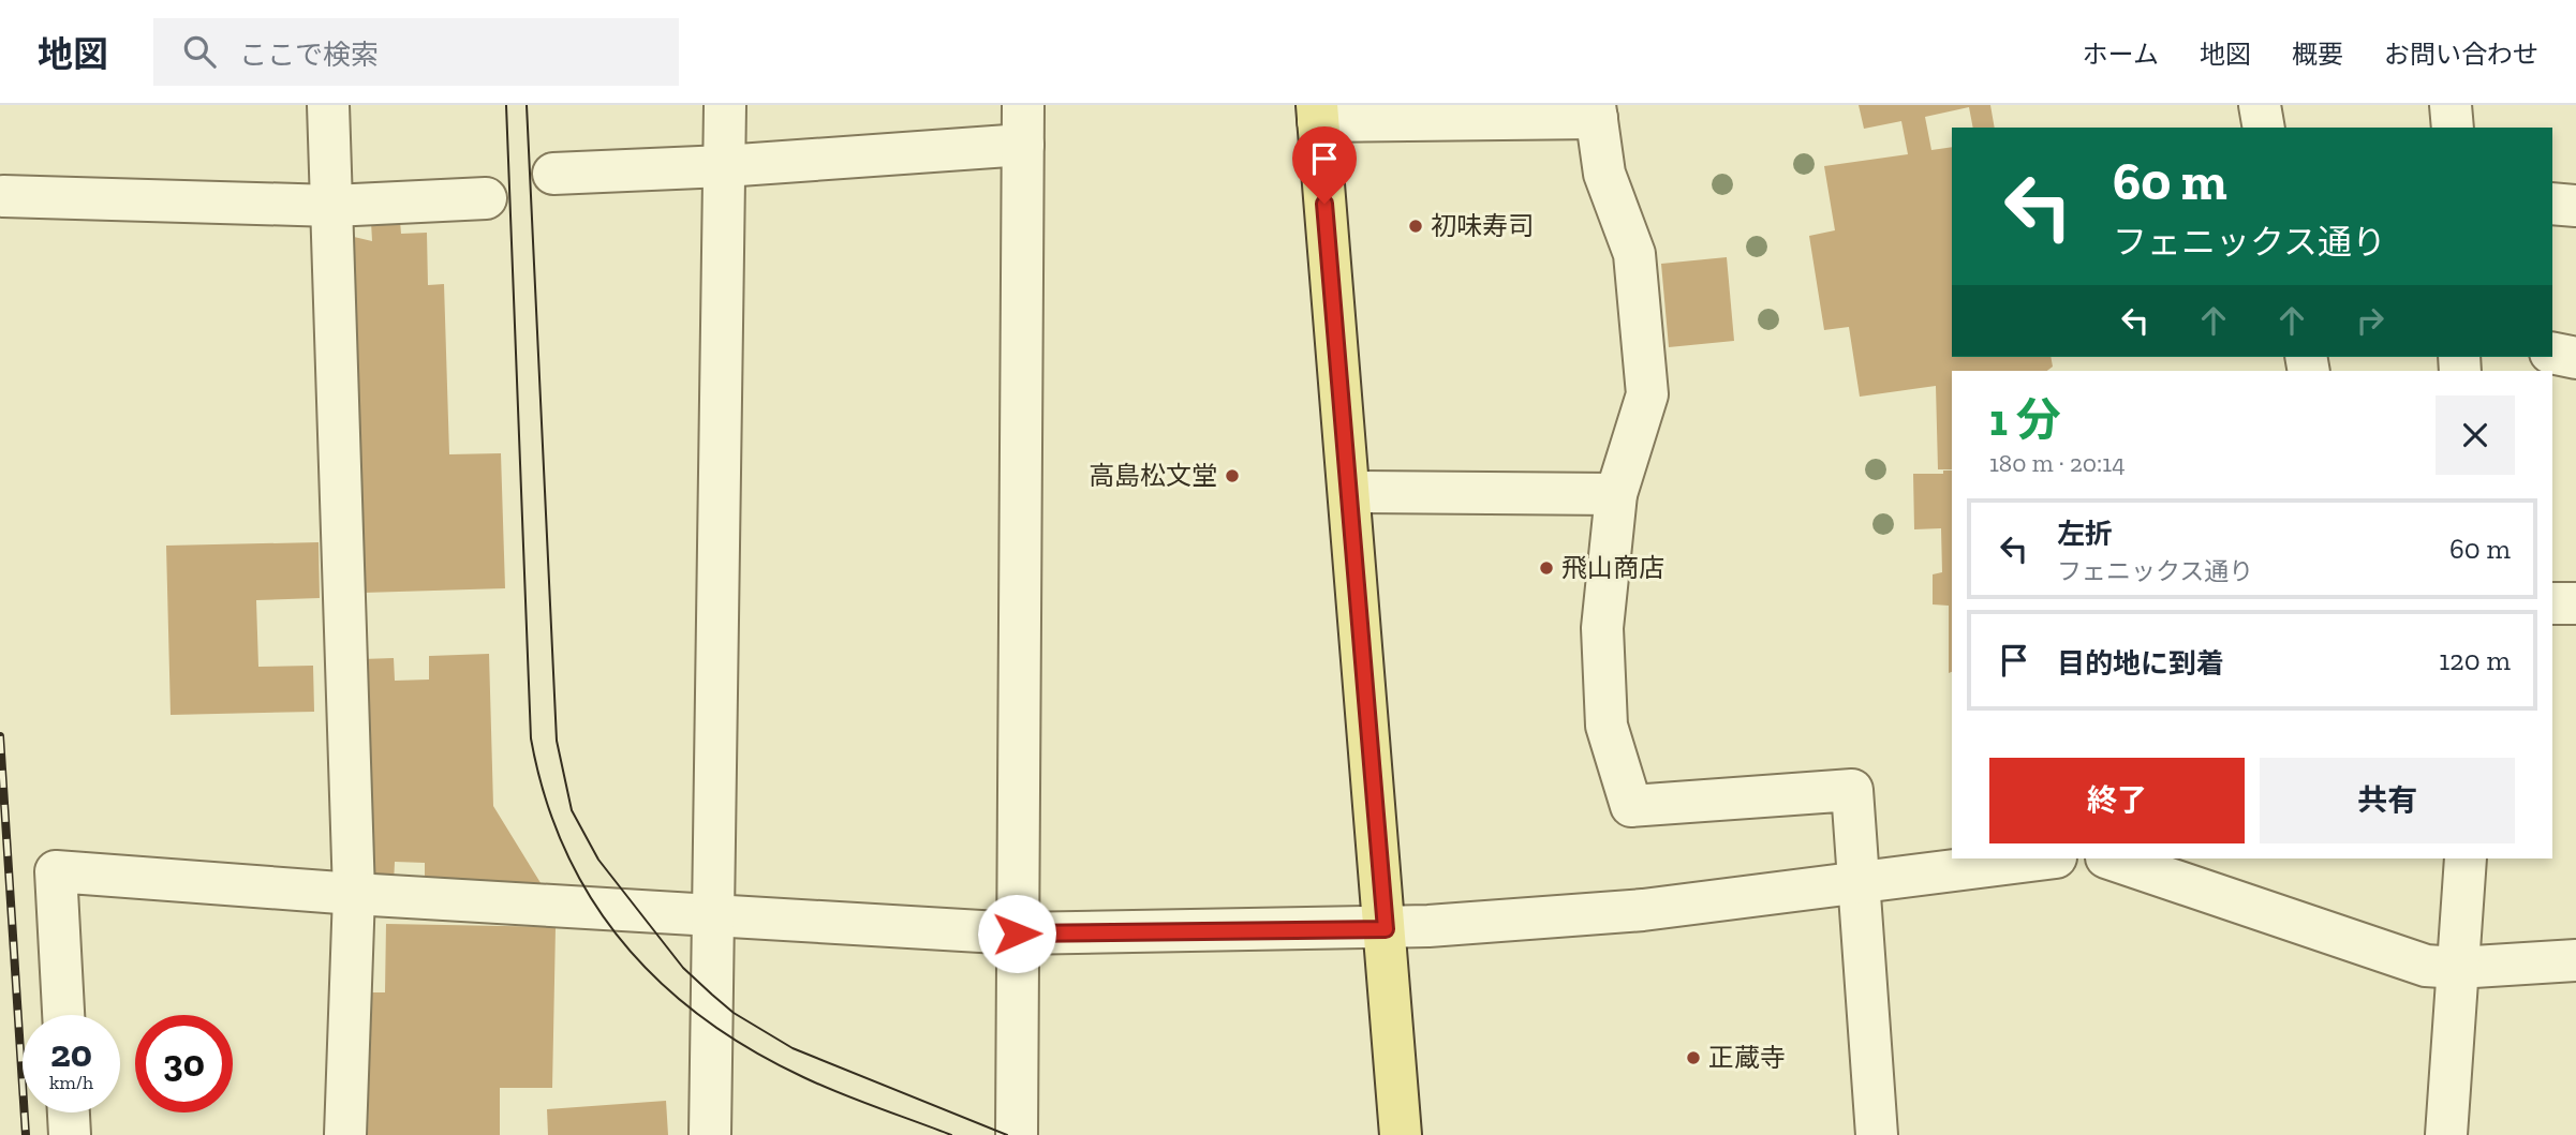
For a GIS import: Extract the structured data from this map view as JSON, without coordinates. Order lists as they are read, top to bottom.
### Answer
{
  "places": [
    "初味寿司",
    "高島松文堂",
    "飛山商店",
    "正蔵寺"
  ],
  "page": {
    "header": "地図",
    "search": "ここで検索",
    "nav": [
      "ホーム",
      "地図",
      "概要",
      "お問い合わせ"
    ],
    "turn": ["60 m", "フェニックス通り"],
    "heading": ["1 分", "180 m · 20:14"],
    "list": [
      {
        "name": "左折",
        "note": "フェニックス通り",
        "value": "60 m"
      },
      {
        "name": "目的地に到着",
        "value": "120 m"
      }
    ],
    "buttons": ["終了", "共有"],
    "speed": "20 km/h",
    "limit": "30"
  }
}
